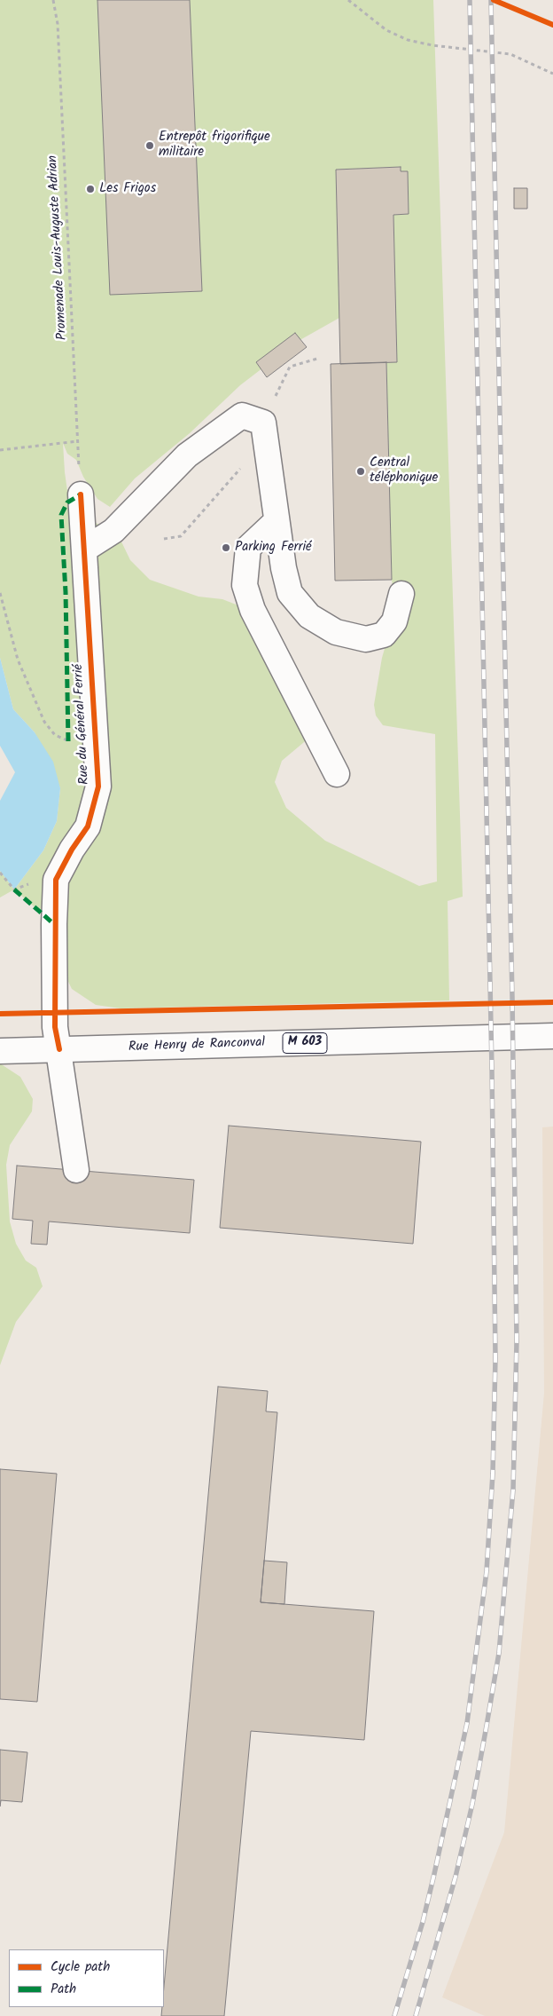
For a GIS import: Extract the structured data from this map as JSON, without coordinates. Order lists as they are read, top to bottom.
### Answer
{
  "streets": {
    "street": ["Rue du Général Ferrié", "M 603", "Rue Henry de Ranconval"],
    "path": ["Promenade Louis-Auguste Adrian"]
  },
  "crossings": [
    ["Promenade Louis-Auguste Adrian", "Rue du Général Ferrié"],
    ["Rue du Général Ferrié", "Rue Henry de Ranconval"]
  ],
  "places": [
    "Entrepôt frigorifique militaire",
    "Les Frigos",
    "Central téléphonique",
    "Parking Ferrié"
  ],
  "legend": ["Cycle path", "Path"]
}
